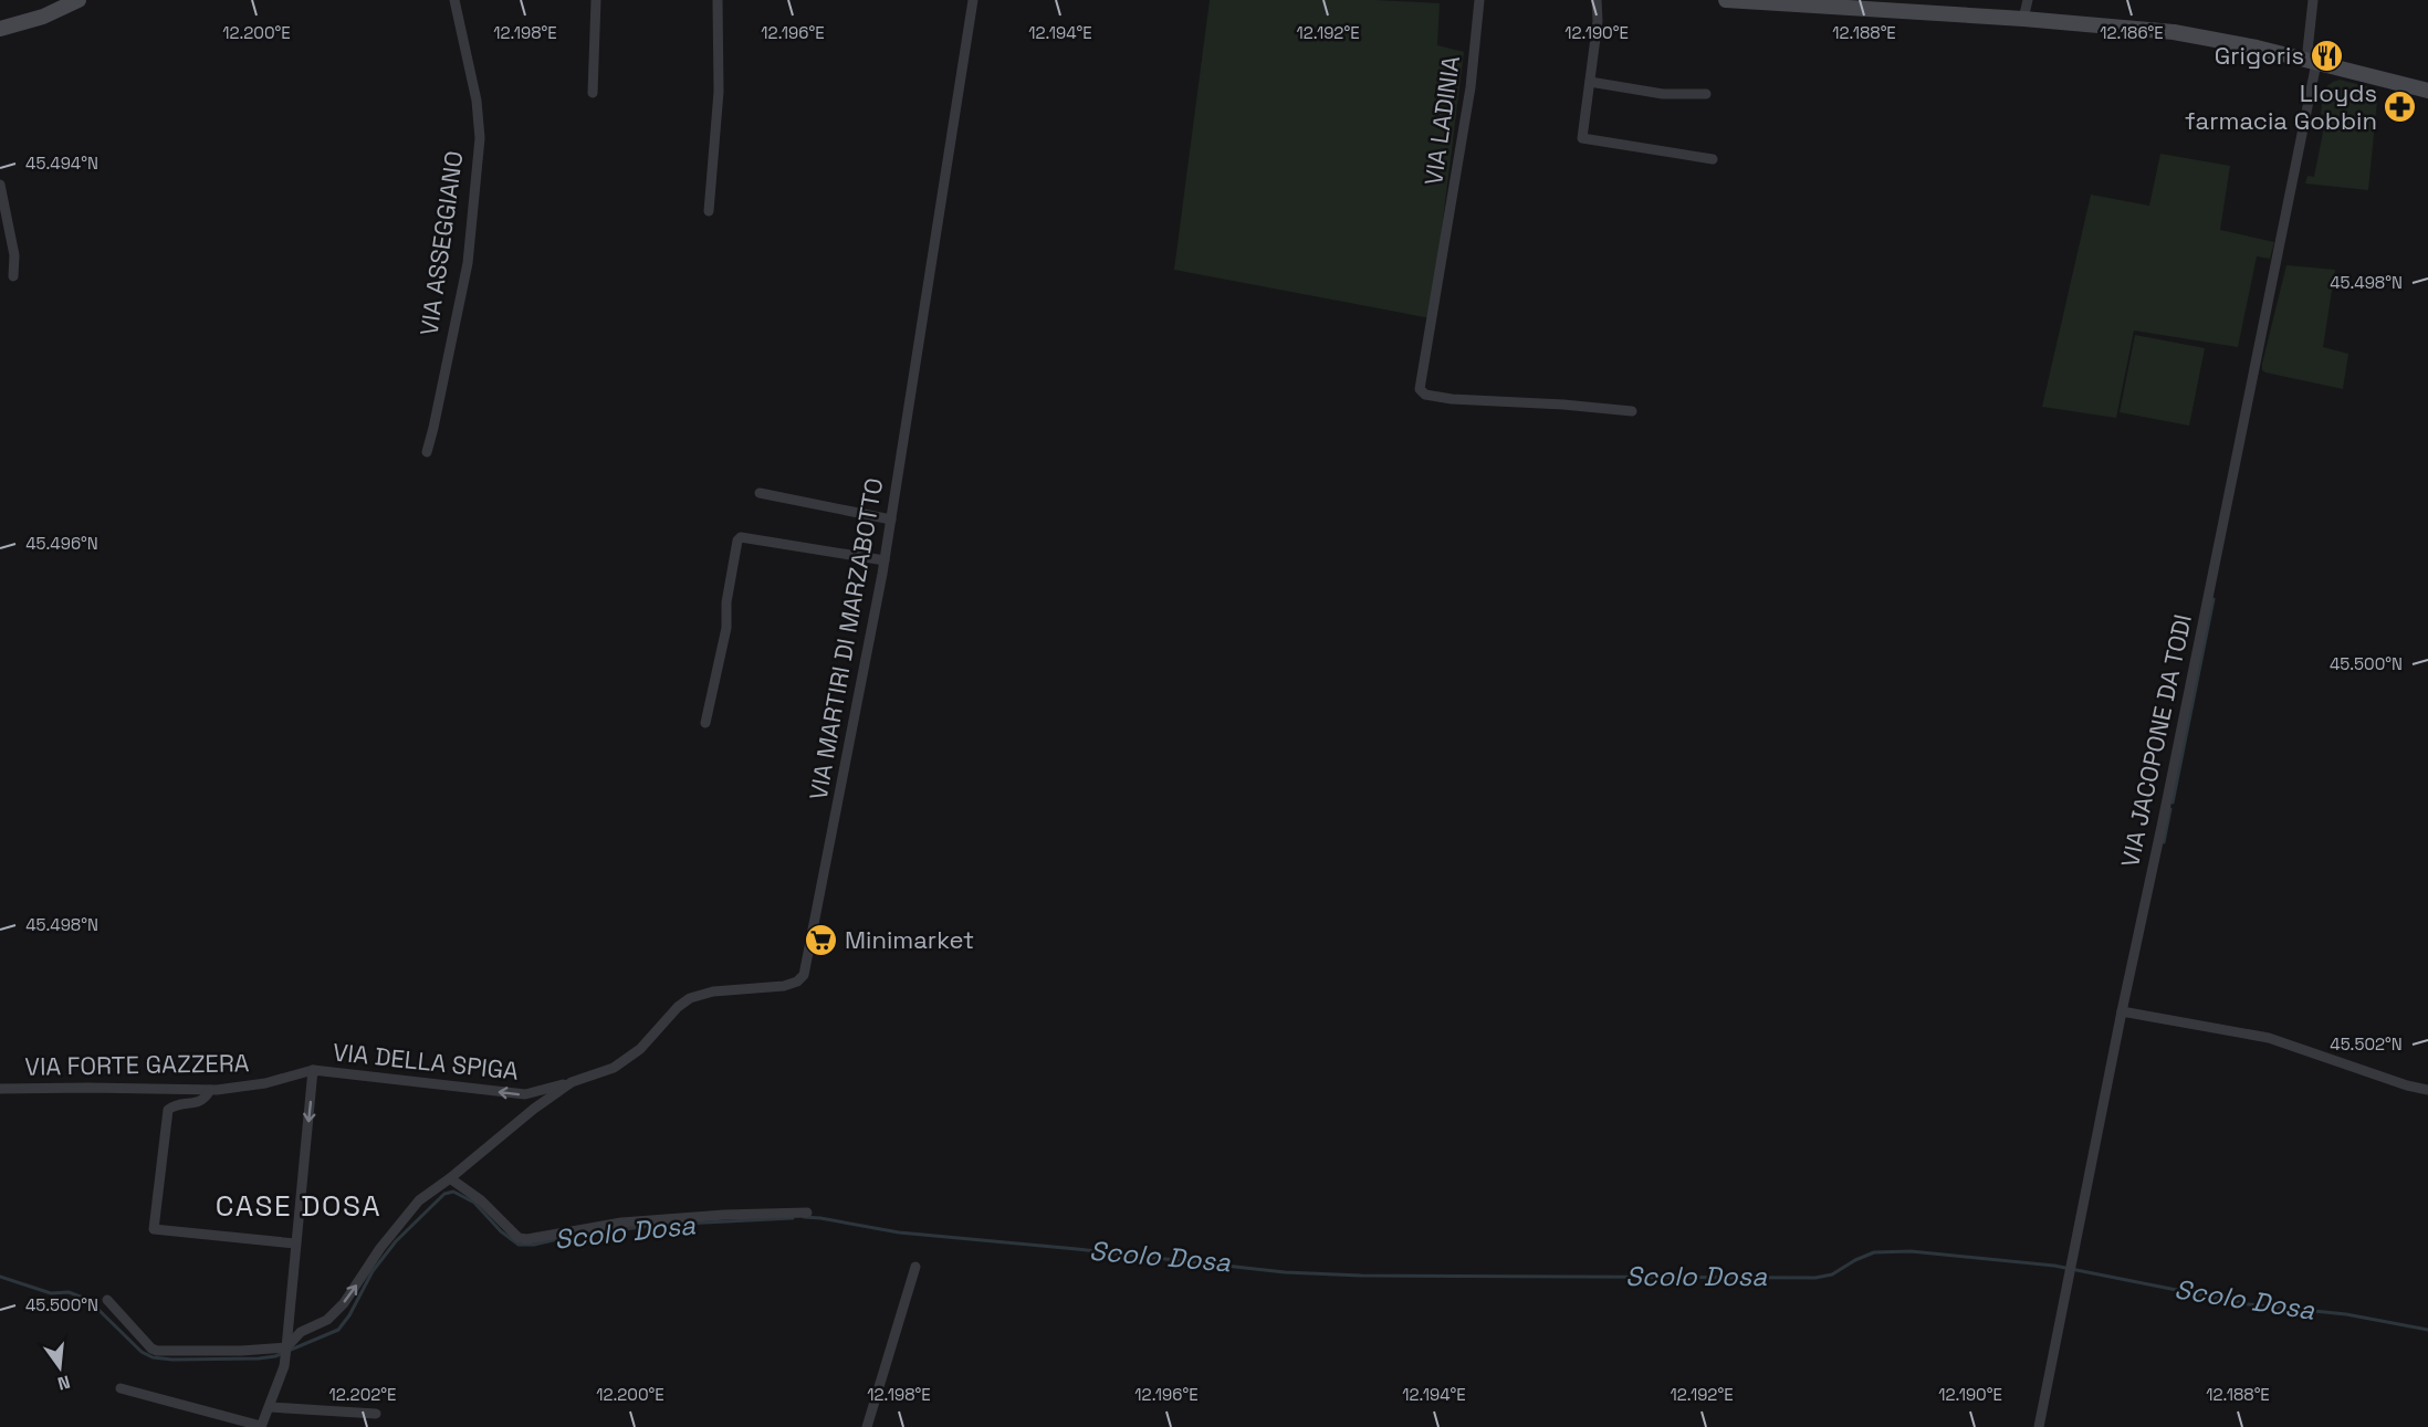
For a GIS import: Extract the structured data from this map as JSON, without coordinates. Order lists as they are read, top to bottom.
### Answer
{
  "streets": {
    "street": [
      "VIA LADINIA",
      "VIA ASSEGGIANO",
      "VIA MARTIRI DI MARZABOTTO",
      "VIA JACOPONE DA TODI",
      "VIA DELLA SPIGA",
      "VIA FORTE GAZZERA"
    ]
  },
  "crossings": [
    ["VIA MARTIRI DI MARZABOTTO", "VIA DELLA SPIGA"],
    ["VIA DELLA SPIGA", "VIA FORTE GAZZERA"]
  ],
  "districts": ["CASE DOSA"],
  "water": ["Scolo Dosa"],
  "places": {
    "restaurant": ["Grigoris"],
    "pharmacy": ["Lloyds farmacia Gobbin"],
    "supermarket": ["Minimarket"]
  },
  "north": "bottom",
  "coordinates": [
    "12.200°E",
    "12.198°E",
    "12.196°E",
    "12.194°E",
    "12.192°E",
    "12.190°E",
    "12.188°E",
    "12.186°E",
    "45.494°N",
    "45.498°N",
    "45.496°N",
    "45.500°N",
    "45.502°N",
    "12.202°E"
  ]
}
